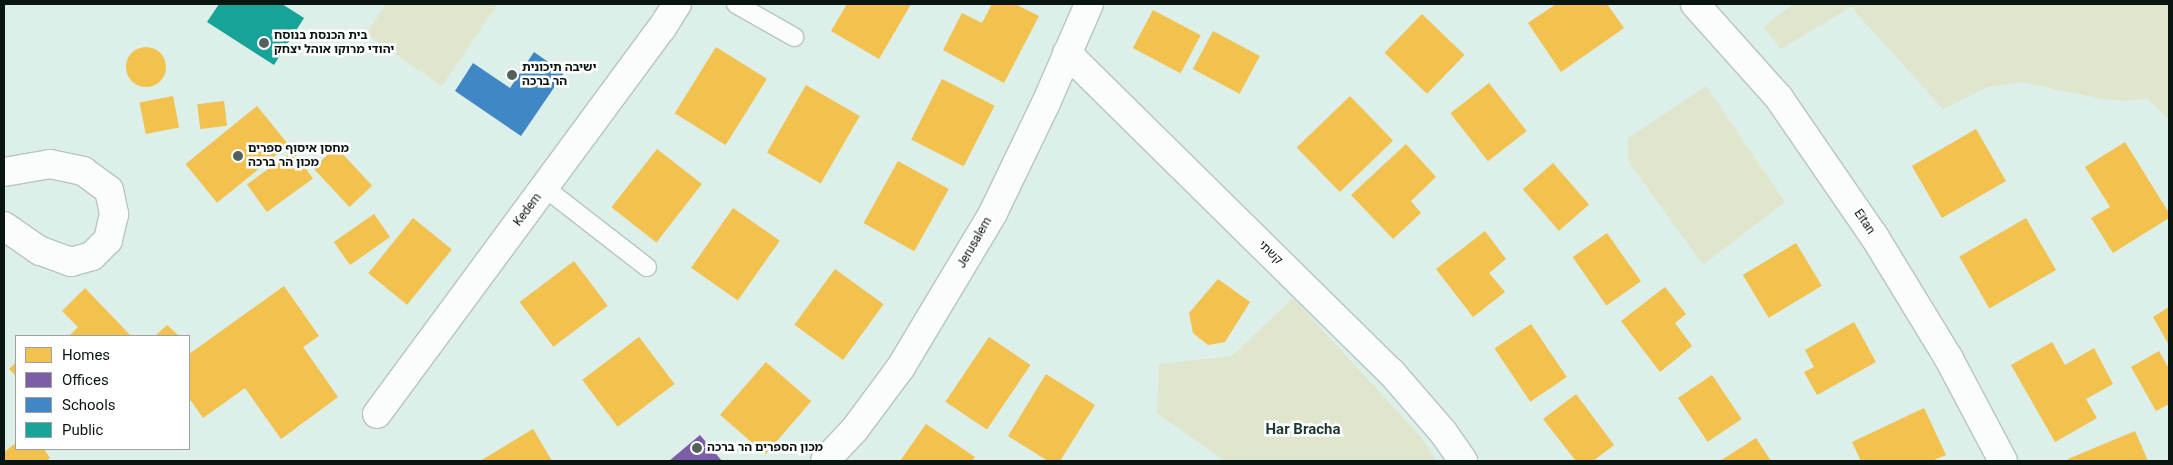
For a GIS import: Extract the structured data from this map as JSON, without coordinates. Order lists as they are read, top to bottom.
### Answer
{
  "streets": {
    "street": [
      "Kedem",
      "Eitan",
      "Jerusalem",
      "קשתי"
    ]
  },
  "crossings": [
    ["Jerusalem", "קשתי"]
  ],
  "districts": ["Har Bracha"],
  "places": [
    "בית הכנסת בנוסח יהודי מרוקו אוהל יצחק",
    "ישיבה תיכונית הר ברכה",
    "מחסן איסוף ספרים מכון הר ברכה",
    "מכון הספרים הר ברכה"
  ],
  "legend": [
    "Homes",
    "Offices",
    "Schools",
    "Public"
  ]
}
